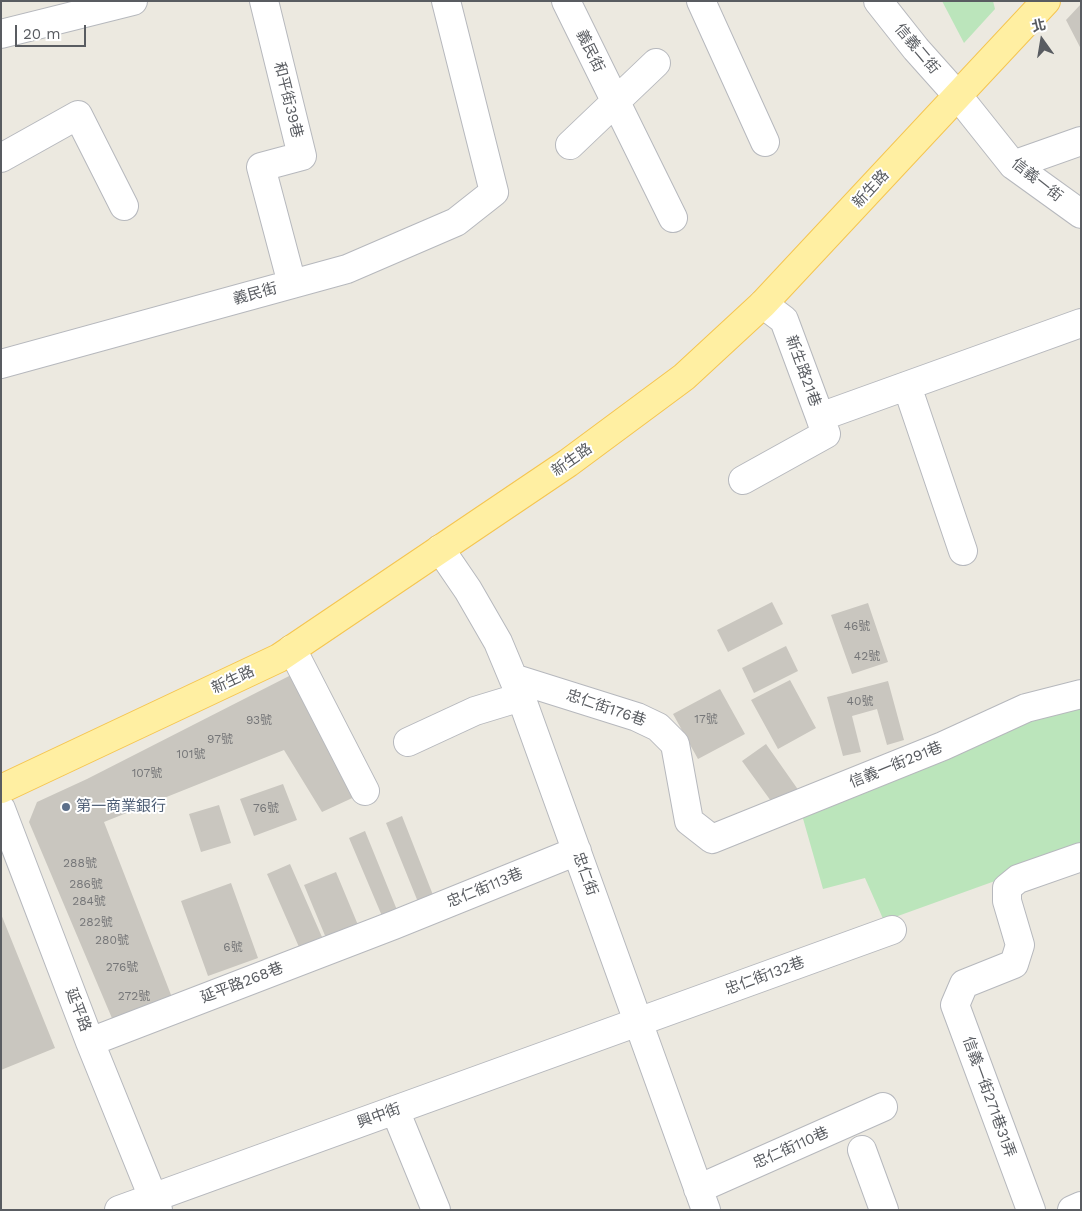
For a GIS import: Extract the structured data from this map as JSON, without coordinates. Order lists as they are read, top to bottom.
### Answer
{
  "streets": {
    "main road": ["新生路"],
    "street": [
      "信義二街",
      "義民街",
      "和平街39巷",
      "信義一街",
      "新生路21巷",
      "忠仁街176巷",
      "信義一街291巷",
      "忠仁街",
      "忠仁街113巷",
      "忠仁街132巷",
      "延平路268巷",
      "延平路",
      "信義一街271巷31弄",
      "興中街",
      "忠仁街110巷"
    ]
  },
  "crossings": [
    ["信義二街", "信義一街"],
    ["信義二街", "新生路"],
    ["義民街", "和平街39巷"],
    ["信義一街", "新生路"],
    ["新生路", "新生路21巷"],
    ["新生路", "忠仁街"],
    ["忠仁街176巷", "信義一街291巷"],
    ["忠仁街176巷", "忠仁街"],
    ["忠仁街", "忠仁街113巷"],
    ["忠仁街", "忠仁街132巷"],
    ["忠仁街", "興中街"],
    ["忠仁街", "忠仁街110巷"],
    ["忠仁街113巷", "延平路268巷"],
    ["忠仁街132巷", "興中街"],
    ["延平路268巷", "延平路"],
    ["延平路", "興中街"]
  ],
  "places": ["第一商業銀行"],
  "house_numbers": [
    "46號",
    "42號",
    "40號",
    "17號",
    "93號",
    "97號",
    "101號",
    "107號",
    "76號",
    "288號",
    "286號",
    "284號",
    "282號",
    "280號",
    "6號",
    "276號",
    "272號"
  ],
  "scale_bar": "20 m",
  "north": "top"
}
